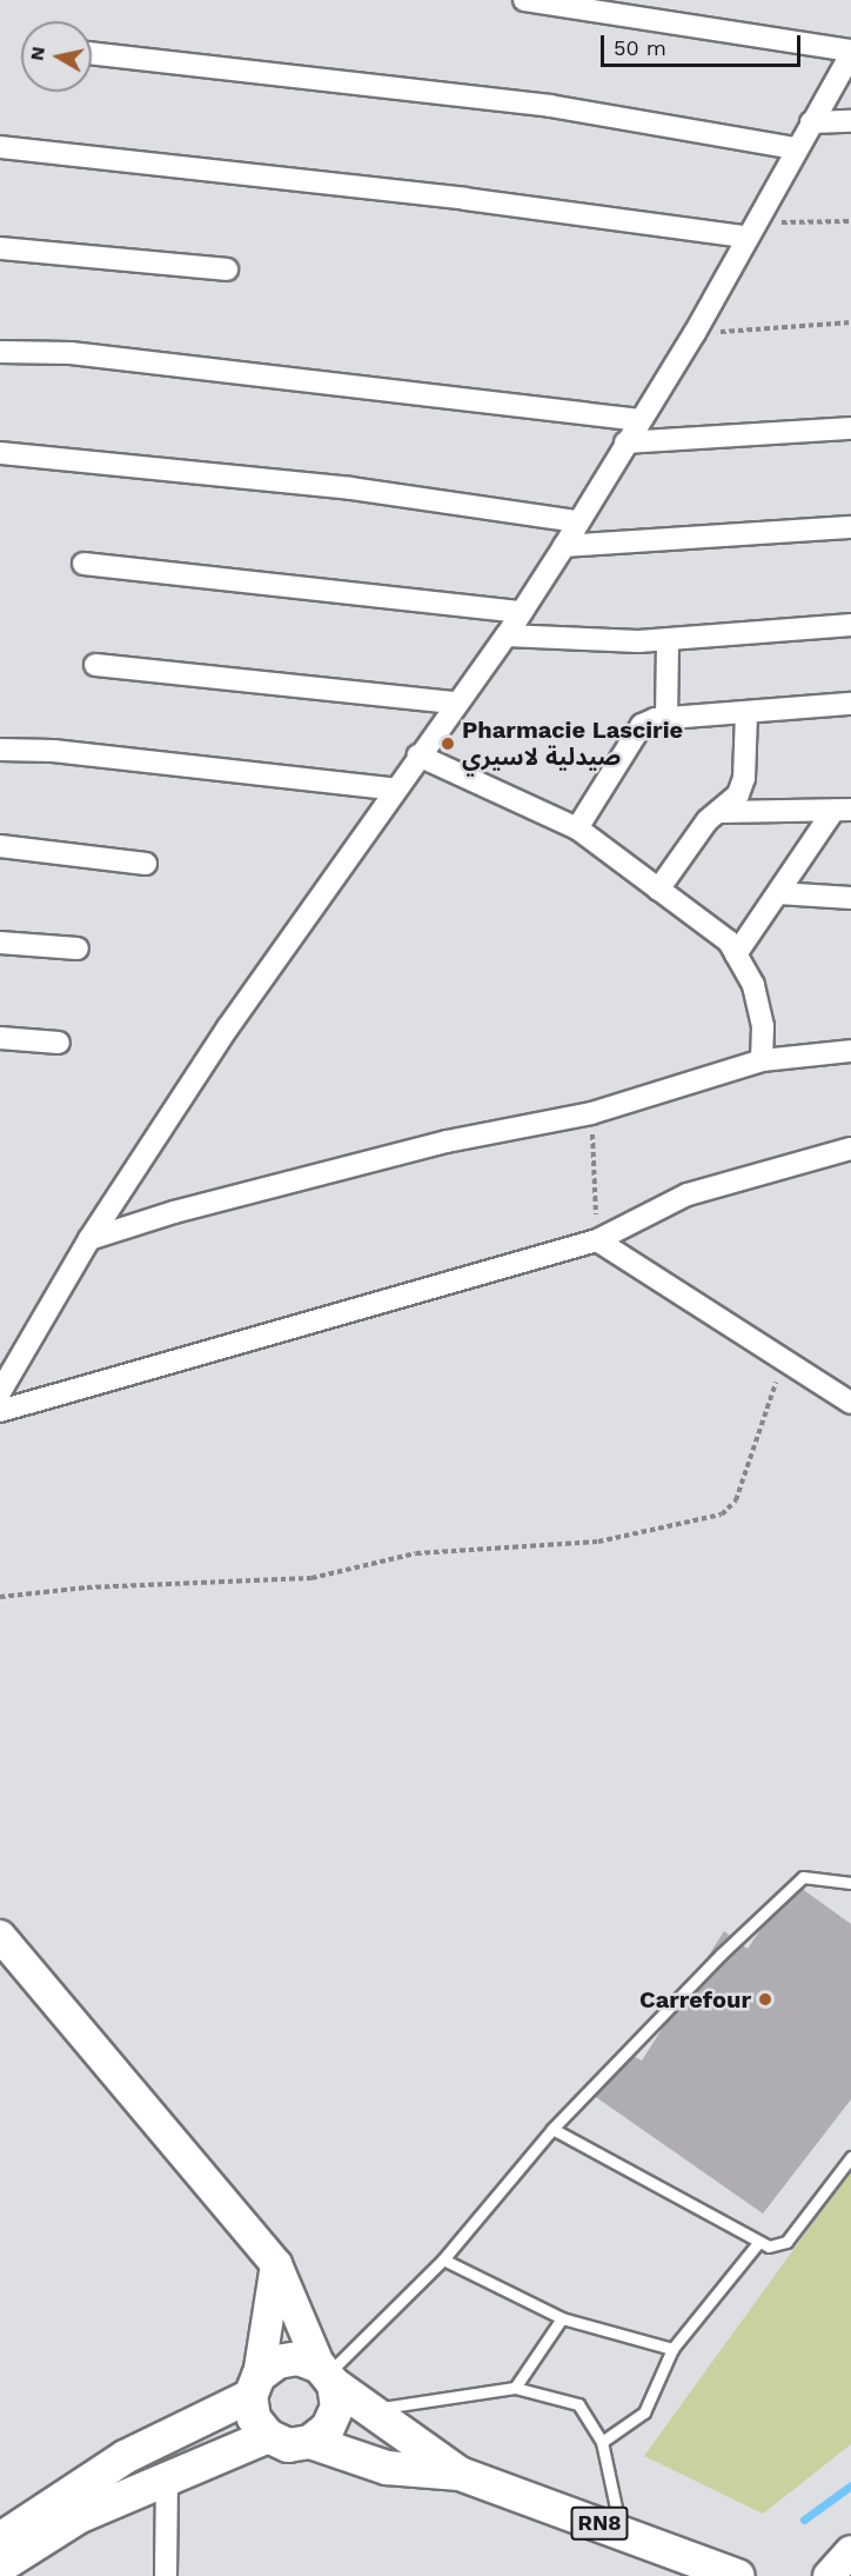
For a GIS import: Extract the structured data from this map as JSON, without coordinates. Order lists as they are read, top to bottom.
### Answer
{
  "streets": {
    "main road": ["RN8"]
  },
  "places": ["Pharmacie Lascirie صيدلية لاسيري", "Carrefour"],
  "scale_bar": "50 m",
  "north": "left"
}
